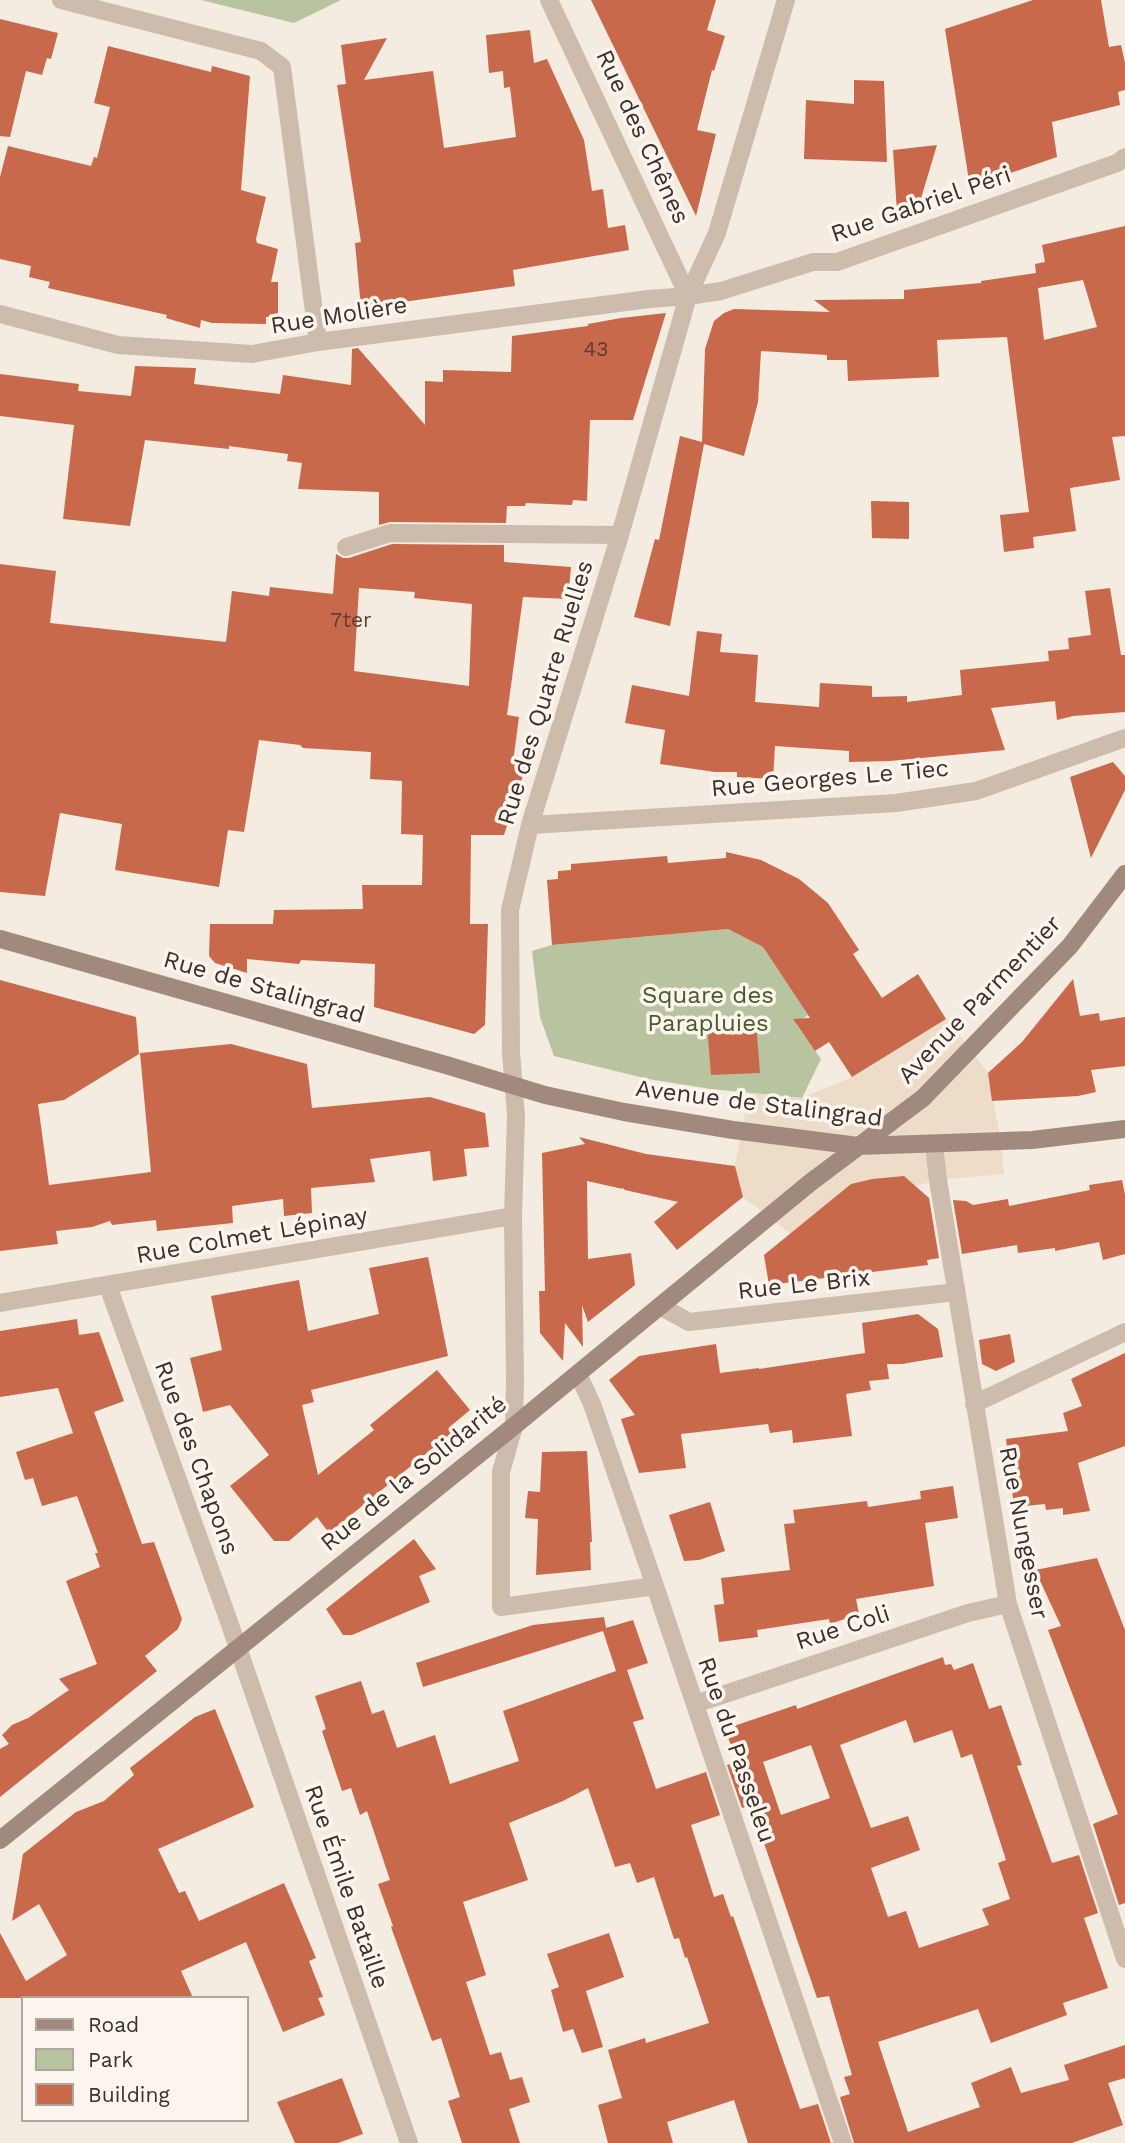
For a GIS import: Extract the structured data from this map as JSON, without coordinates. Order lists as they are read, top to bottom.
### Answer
{
  "streets": {
    "street": [
      "Rue des Chênes",
      "Rue Gabriel Péri",
      "Rue Molière",
      "Rue des Quatre Ruelles",
      "Rue Georges Le Tiec",
      "Rue de Stalingrad",
      "Avenue Parmentier",
      "Avenue de Stalingrad",
      "Rue Colmet Lépinay",
      "Rue Le Brix",
      "Rue des Chapons",
      "Rue de la Solidarité",
      "Rue Nungesser",
      "Rue Coli",
      "Rue du Passeleu",
      "Rue Émile Bataille"
    ]
  },
  "crossings": [
    ["Rue des Chênes", "Rue Gabriel Péri"],
    ["Rue des Chênes", "Rue Molière"],
    ["Rue des Chênes", "Rue des Quatre Ruelles"],
    ["Rue Gabriel Péri", "Rue Molière"],
    ["Rue Gabriel Péri", "Rue des Quatre Ruelles"],
    ["Rue Molière", "Rue des Quatre Ruelles"],
    ["Rue des Quatre Ruelles", "Rue Georges Le Tiec"],
    ["Rue des Quatre Ruelles", "Rue de Stalingrad"],
    ["Rue des Quatre Ruelles", "Avenue de Stalingrad"],
    ["Rue des Quatre Ruelles", "Rue Colmet Lépinay"],
    ["Rue des Quatre Ruelles", "Rue de la Solidarité"],
    ["Rue des Quatre Ruelles", "Rue du Passeleu"],
    ["Rue de Stalingrad", "Avenue de Stalingrad"],
    ["Avenue Parmentier", "Avenue de Stalingrad"],
    ["Avenue Parmentier", "Rue de la Solidarité"],
    ["Avenue de Stalingrad", "Rue de la Solidarité"],
    ["Avenue de Stalingrad", "Rue Nungesser"],
    ["Rue Colmet Lépinay", "Rue des Chapons"],
    ["Rue Le Brix", "Rue de la Solidarité"],
    ["Rue Le Brix", "Rue Nungesser"],
    ["Rue des Chapons", "Rue de la Solidarité"],
    ["Rue des Chapons", "Rue Émile Bataille"],
    ["Rue de la Solidarité", "Rue du Passeleu"],
    ["Rue de la Solidarité", "Rue Émile Bataille"],
    ["Rue Nungesser", "Rue Coli"],
    ["Rue Coli", "Rue du Passeleu"]
  ],
  "parks": ["Square des Parapluies"],
  "house_numbers": ["43", "7ter"],
  "legend": ["Road", "Park", "Building"]
}
